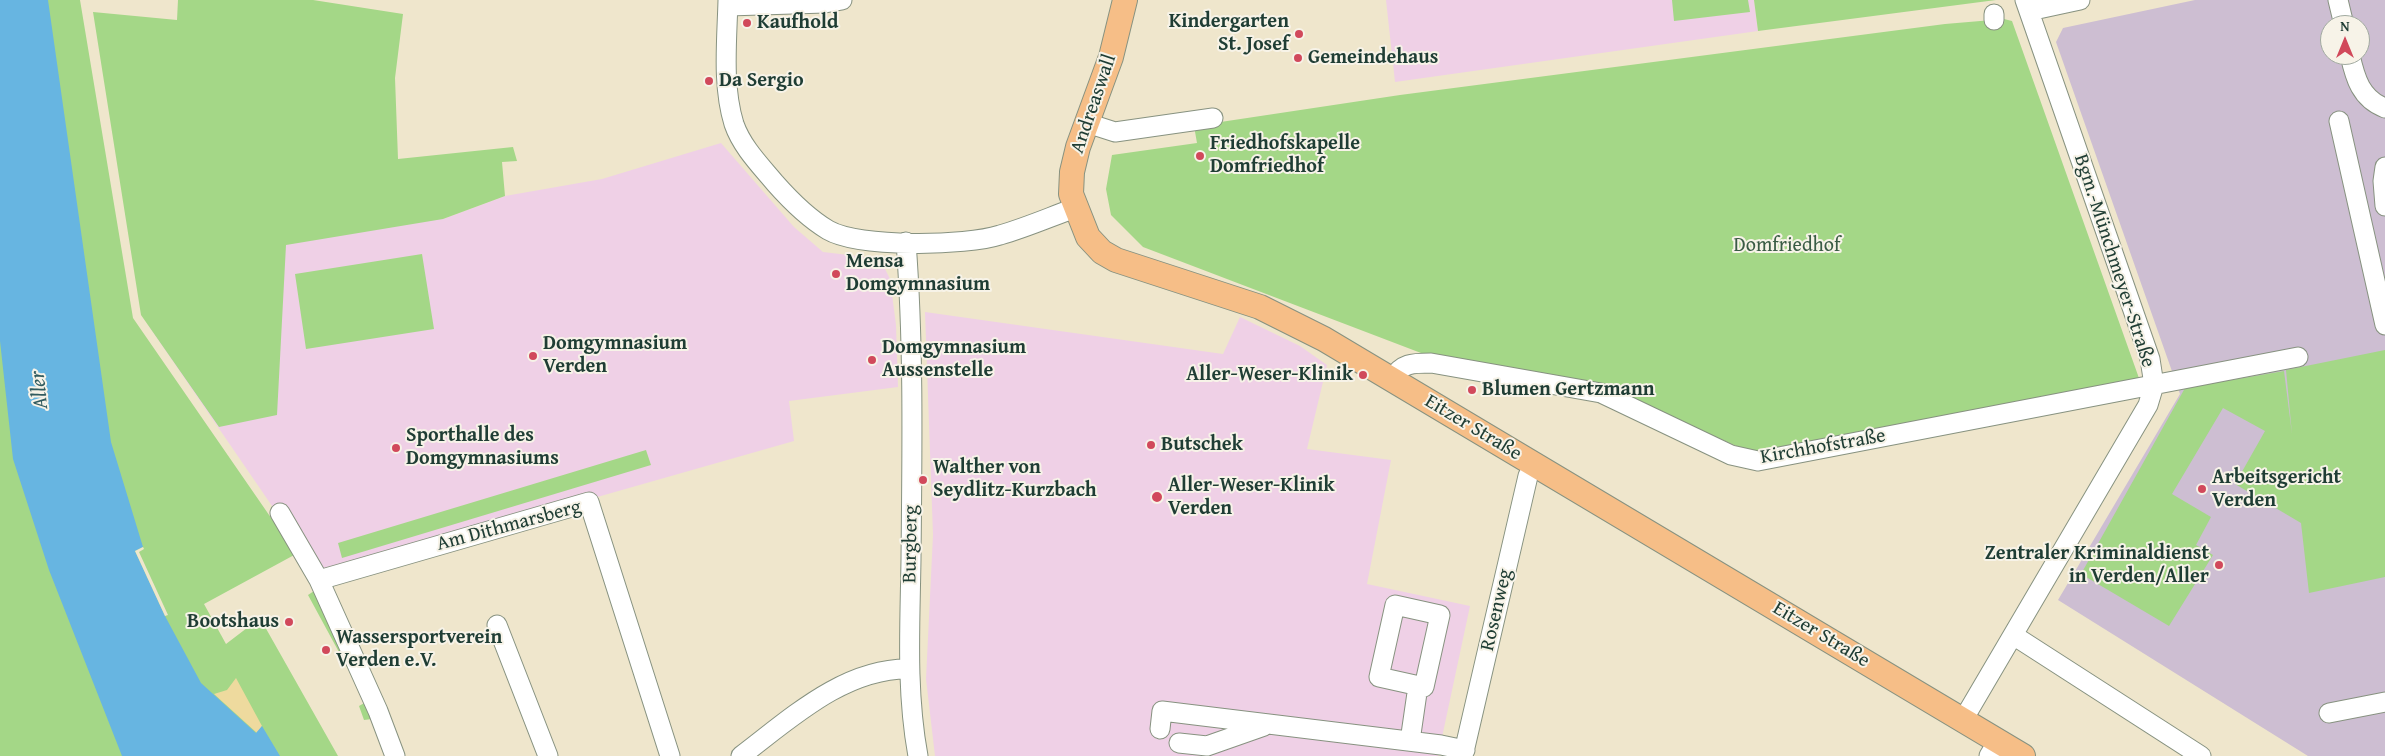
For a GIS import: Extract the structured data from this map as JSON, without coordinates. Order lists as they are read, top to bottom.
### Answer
{
  "streets": {
    "main road": ["Andreaswall", "Eitzer Straße"],
    "street": [
      "Bgm.-Münchmeyer-Straße",
      "Kirchhofstraße",
      "Am Dithmarsberg",
      "Burgberg",
      "Rosenweg"
    ]
  },
  "crossings": [
    ["Andreaswall", "Eitzer Straße"],
    ["Bgm.-Münchmeyer-Straße", "Eitzer Straße"],
    ["Bgm.-Münchmeyer-Straße", "Kirchhofstraße"],
    ["Eitzer Straße", "Kirchhofstraße"],
    ["Eitzer Straße", "Rosenweg"]
  ],
  "water": ["Aller"],
  "parks": ["Domfriedhof"],
  "places": [
    "Kaufhold",
    "Kindergarten St. Josef",
    "Gemeindehaus",
    "Da Sergio",
    "Friedhofskapelle Domfriedhof",
    "Mensa Domgymnasium",
    "Domgymnasium Verden",
    "Domgymnasium Aussenstelle",
    "Aller-Weser-Klinik",
    "Blumen Gertzmann",
    "Butschek",
    "Sporthalle des Domgymnasiums",
    "Walther von Seydlitz-Kurzbach",
    "Arbeitsgericht Verden",
    "Aller-Weser-Klinik Verden",
    "Zentraler Kriminaldienst in Verden/Aller",
    "Bootshaus",
    "Wassersportverein Verden e.V."
  ],
  "north": "top"
}
